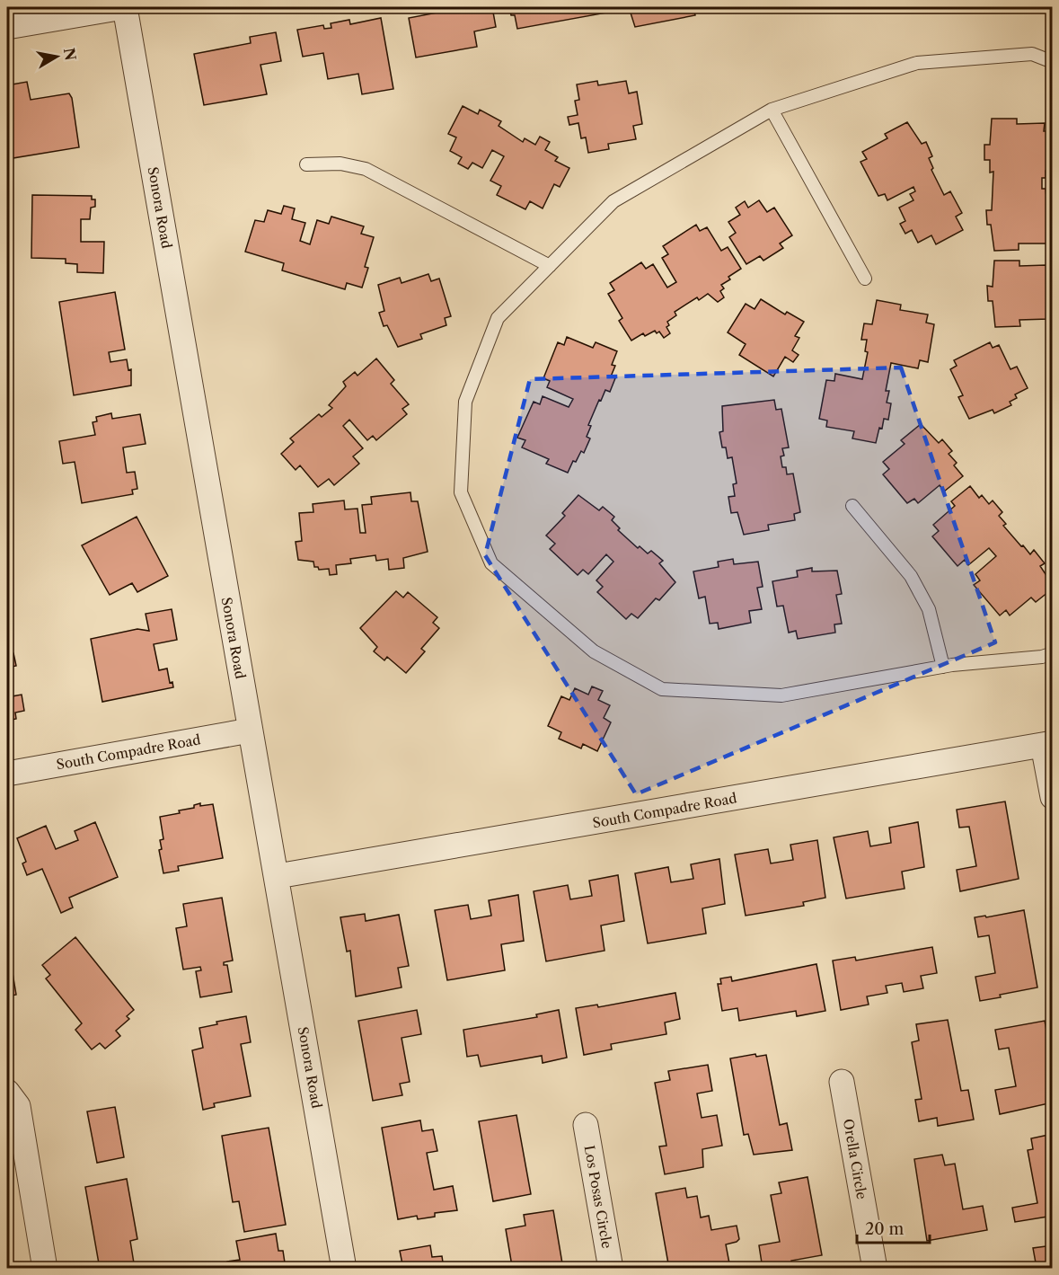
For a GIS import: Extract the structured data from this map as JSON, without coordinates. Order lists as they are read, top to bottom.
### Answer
{
  "streets": {
    "street": [
      "Sonora Road",
      "South Compadre Road",
      "Orella Circle",
      "Los Posas Circle"
    ]
  },
  "crossings": [
    ["Sonora Road", "South Compadre Road"]
  ],
  "scale_bar": "20 m",
  "north": "right"
}
